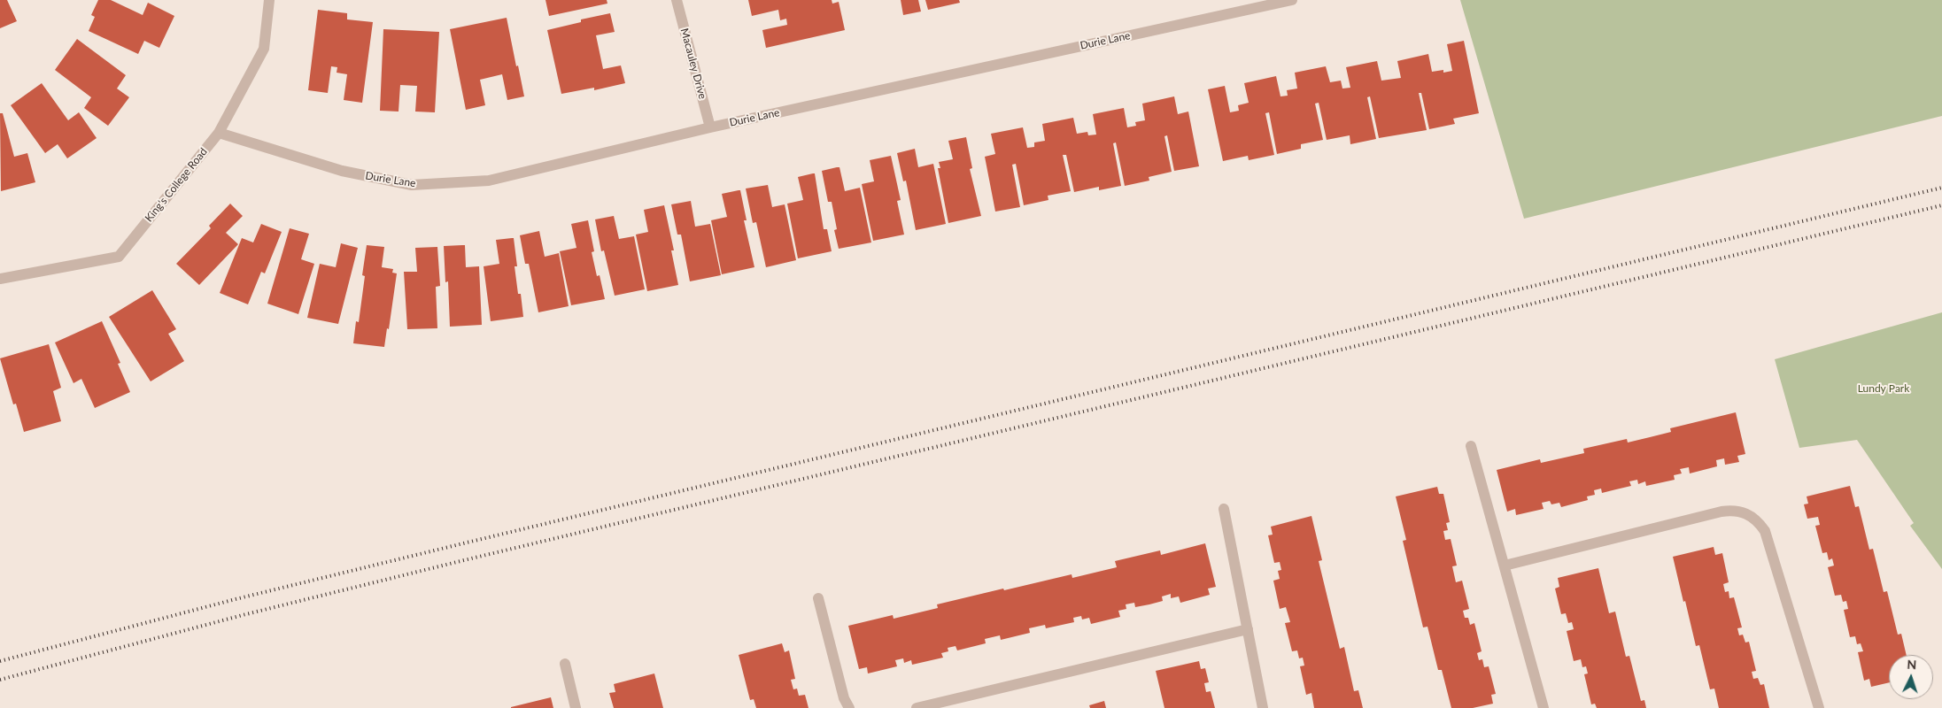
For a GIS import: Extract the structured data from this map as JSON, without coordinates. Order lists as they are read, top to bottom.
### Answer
{
  "streets": {
    "street": ["Durie Lane", "Macauley Drive", "King's College Road"]
  },
  "crossings": [
    ["Durie Lane", "Macauley Drive"],
    ["Durie Lane", "King's College Road"]
  ],
  "parks": ["Lundy Park"],
  "north": "top"
}
